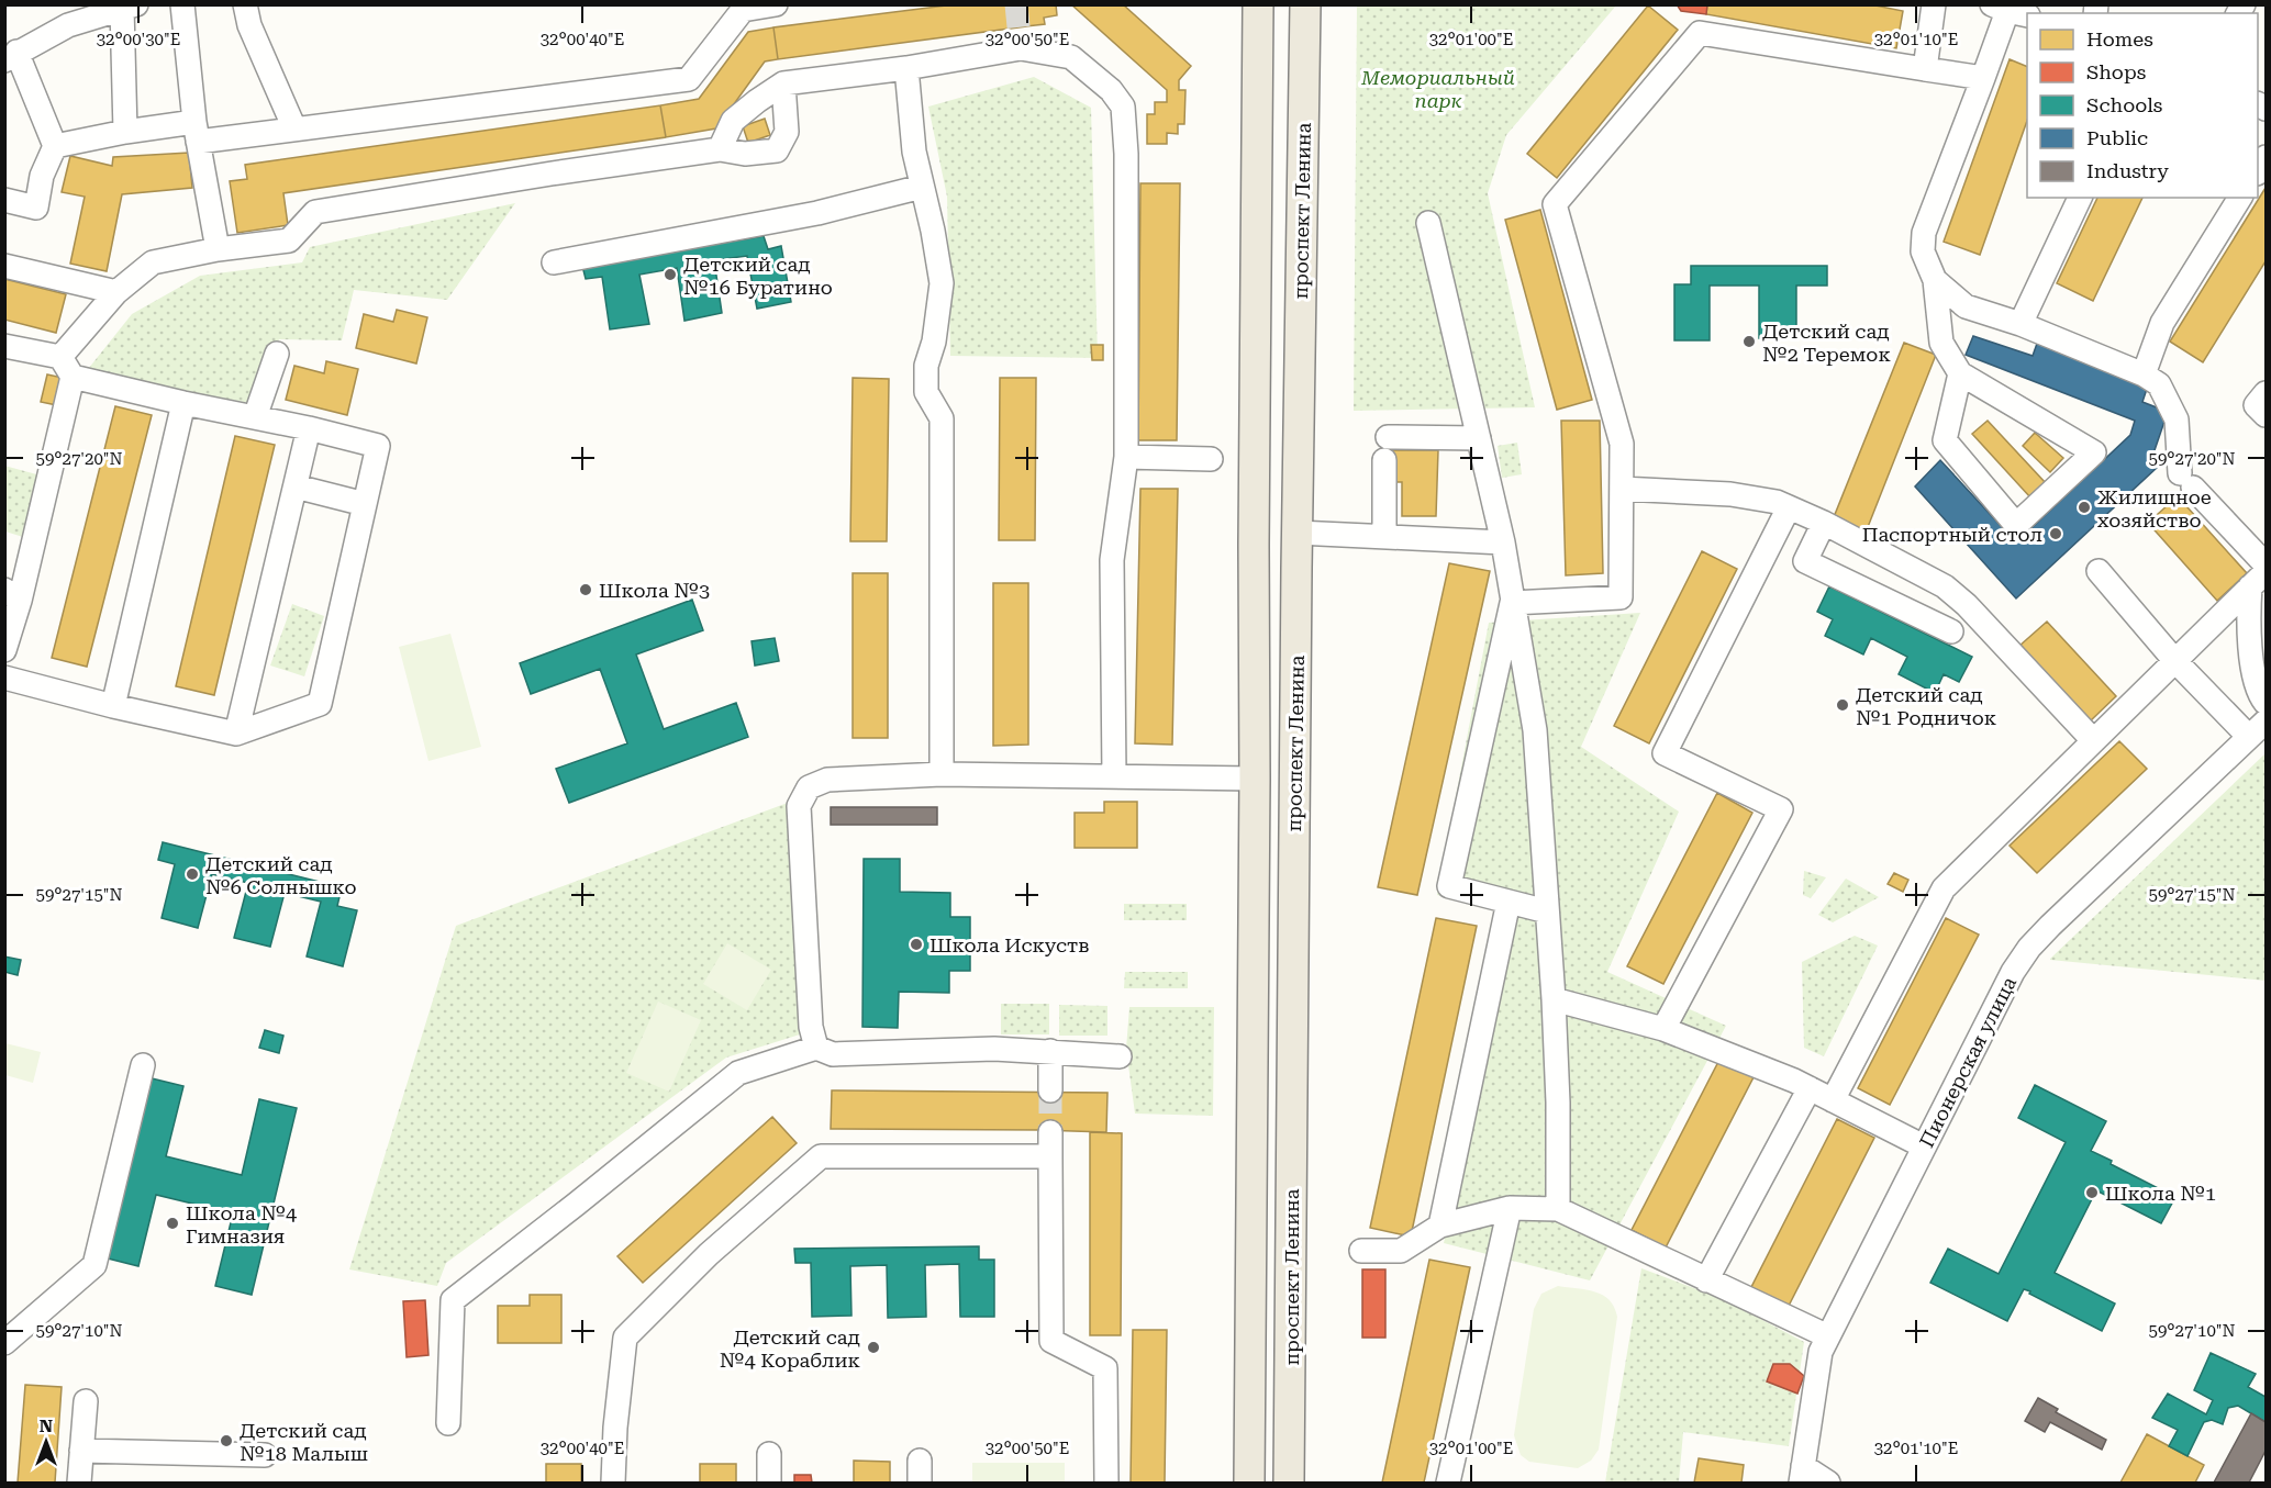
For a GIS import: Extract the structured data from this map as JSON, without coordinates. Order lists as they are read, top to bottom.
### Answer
{
  "streets": {
    "main road": ["проспект Ленина"],
    "street": ["Пионерская улица"]
  },
  "parks": ["Мемориальный парк"],
  "places": [
    "Детский сад №16 Буратино",
    "Детский сад №2 Теремок",
    "Жилищное хозяйство",
    "Паспортный стол",
    "Школа №3",
    "Детский сад №1 Родничок",
    "Детский сад №6 Солнышко",
    "Школа Искуств",
    "Школа №1",
    "Школа №4 Гимназия",
    "Детский сад №4 Кораблик",
    "Детский сад №18 Малыш"
  ],
  "legend": [
    "Homes",
    "Shops",
    "Schools",
    "Public",
    "Industry"
  ],
  "north": "top",
  "coordinates": [
    "32°00'30\"E",
    "32°00'40\"E",
    "32°00'50\"E",
    "32°01'00\"E",
    "32°01'10\"E",
    "59°27'20\"N",
    "59°27'15\"N",
    "59°27'10\"N"
  ]
}
